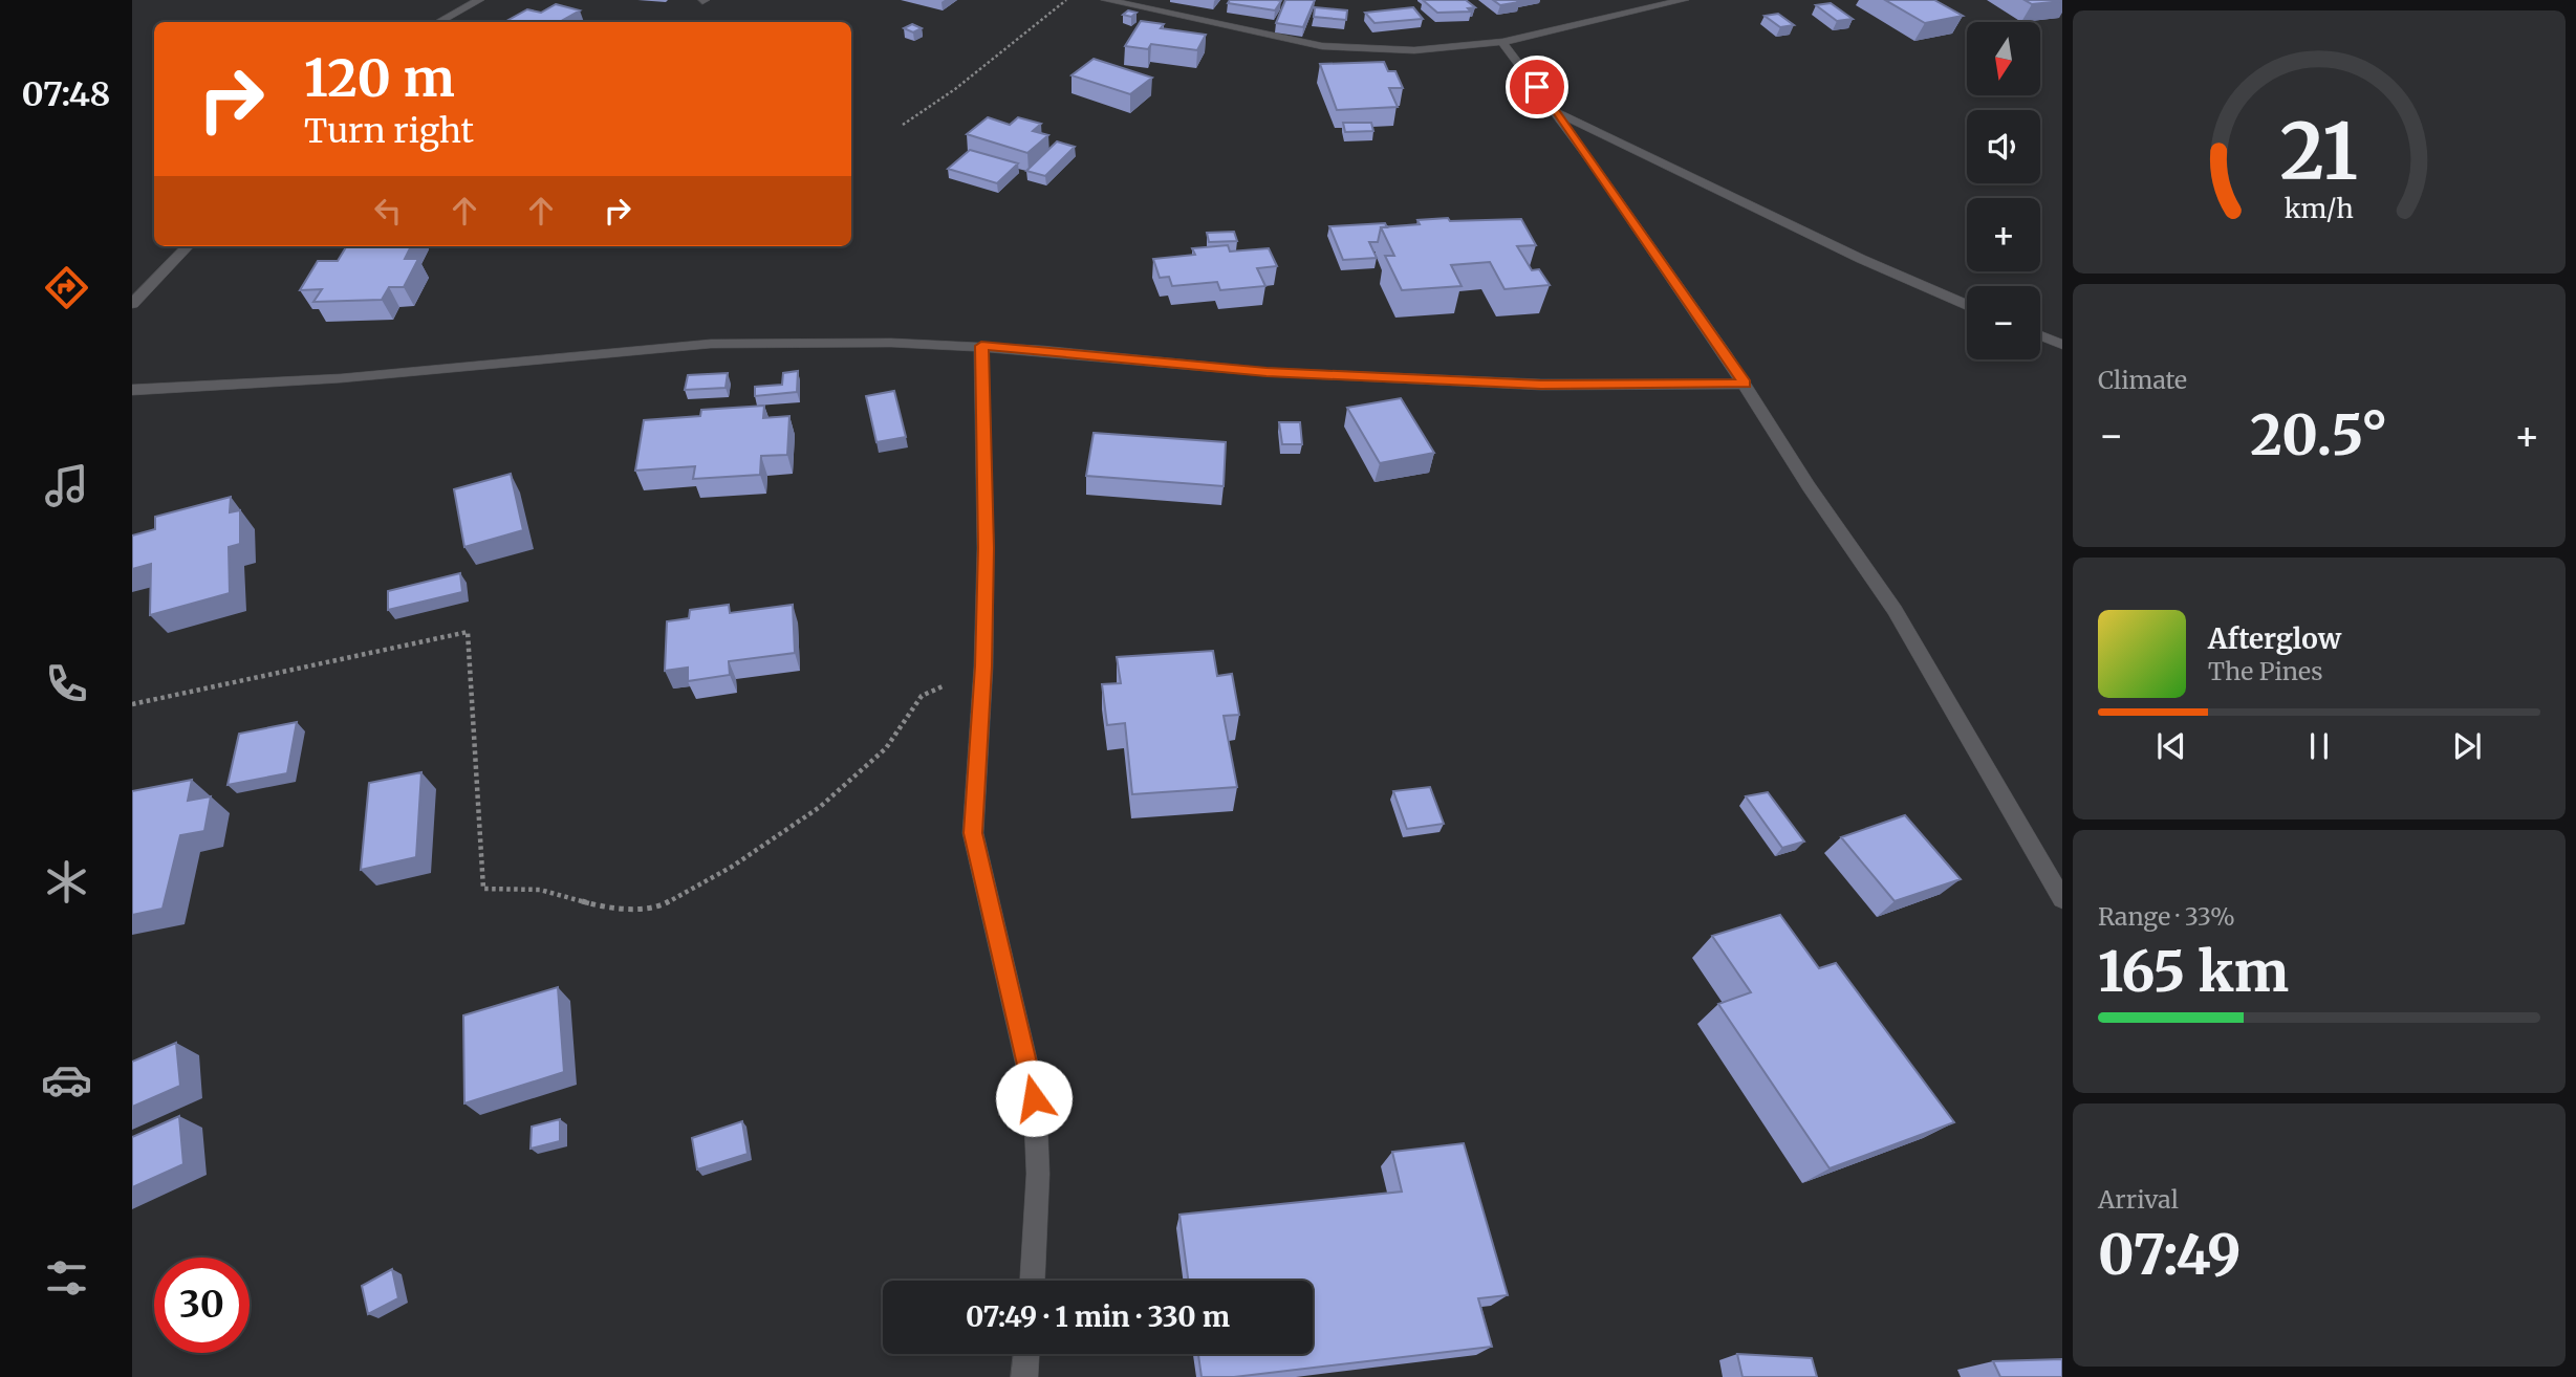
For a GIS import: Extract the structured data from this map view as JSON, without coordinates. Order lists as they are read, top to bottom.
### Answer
{
  "north": "bottom",
  "page": {
    "tabs": "07:48",
    "map_buttons": ["+", "−"],
    "turn": ["120 m", "Turn right"],
    "tile": [
      "Climate",
      ["Range · 33%", "165 km"],
      ["Arrival", "07:49"]
    ],
    "heat": ["−", "20.5°", "+"],
    "song": ["Afterglow", "The Pines"],
    "limit": "30",
    "trip": "07:49 · 1 min · 330 m",
    "gauge": ["21", "km/h"]
  }
}
